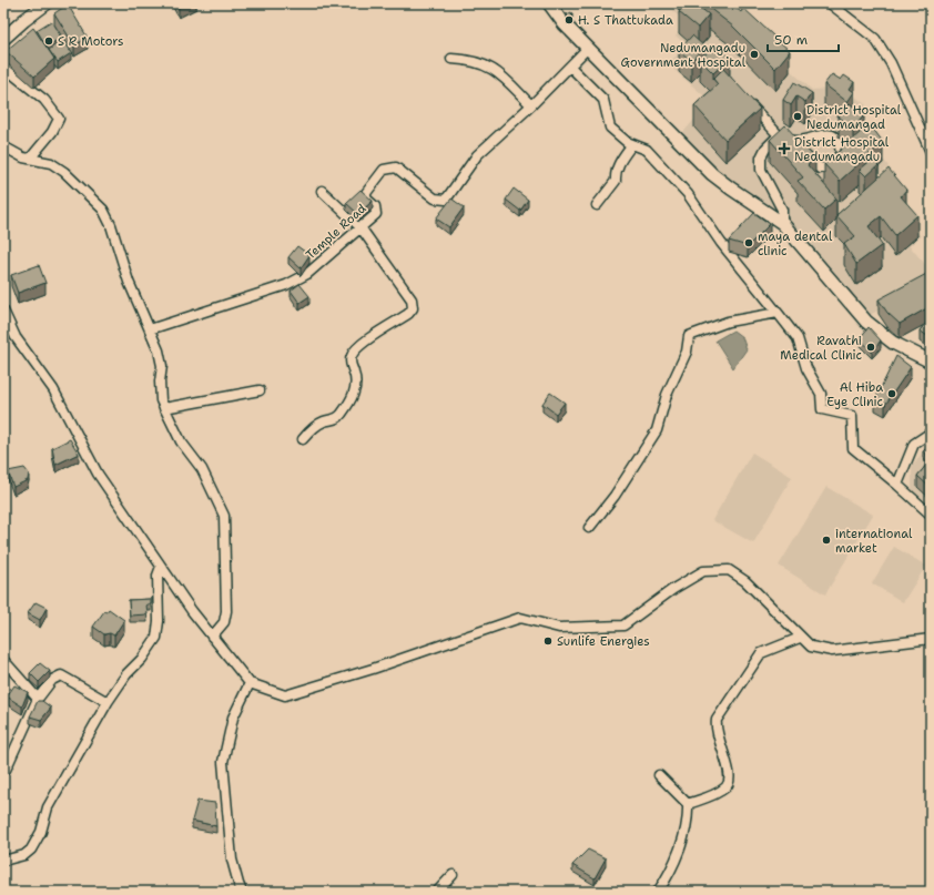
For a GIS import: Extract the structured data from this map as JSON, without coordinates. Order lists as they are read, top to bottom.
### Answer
{
  "streets": {
    "street": ["Temple Road"]
  },
  "places": {
    "other": [
      "H. S Thattukada",
      "S R Motors",
      "Nedumangadu Government Hospital",
      "District Hospital Nedumangad",
      "maya dental clinic",
      "Ravathi Medical Clinic",
      "Al Hiba Eye Clinic",
      "international market",
      "Sunlife Energies"
    ],
    "health": ["District Hospital Nedumangadu"]
  },
  "scale_bar": "50 m"
}
